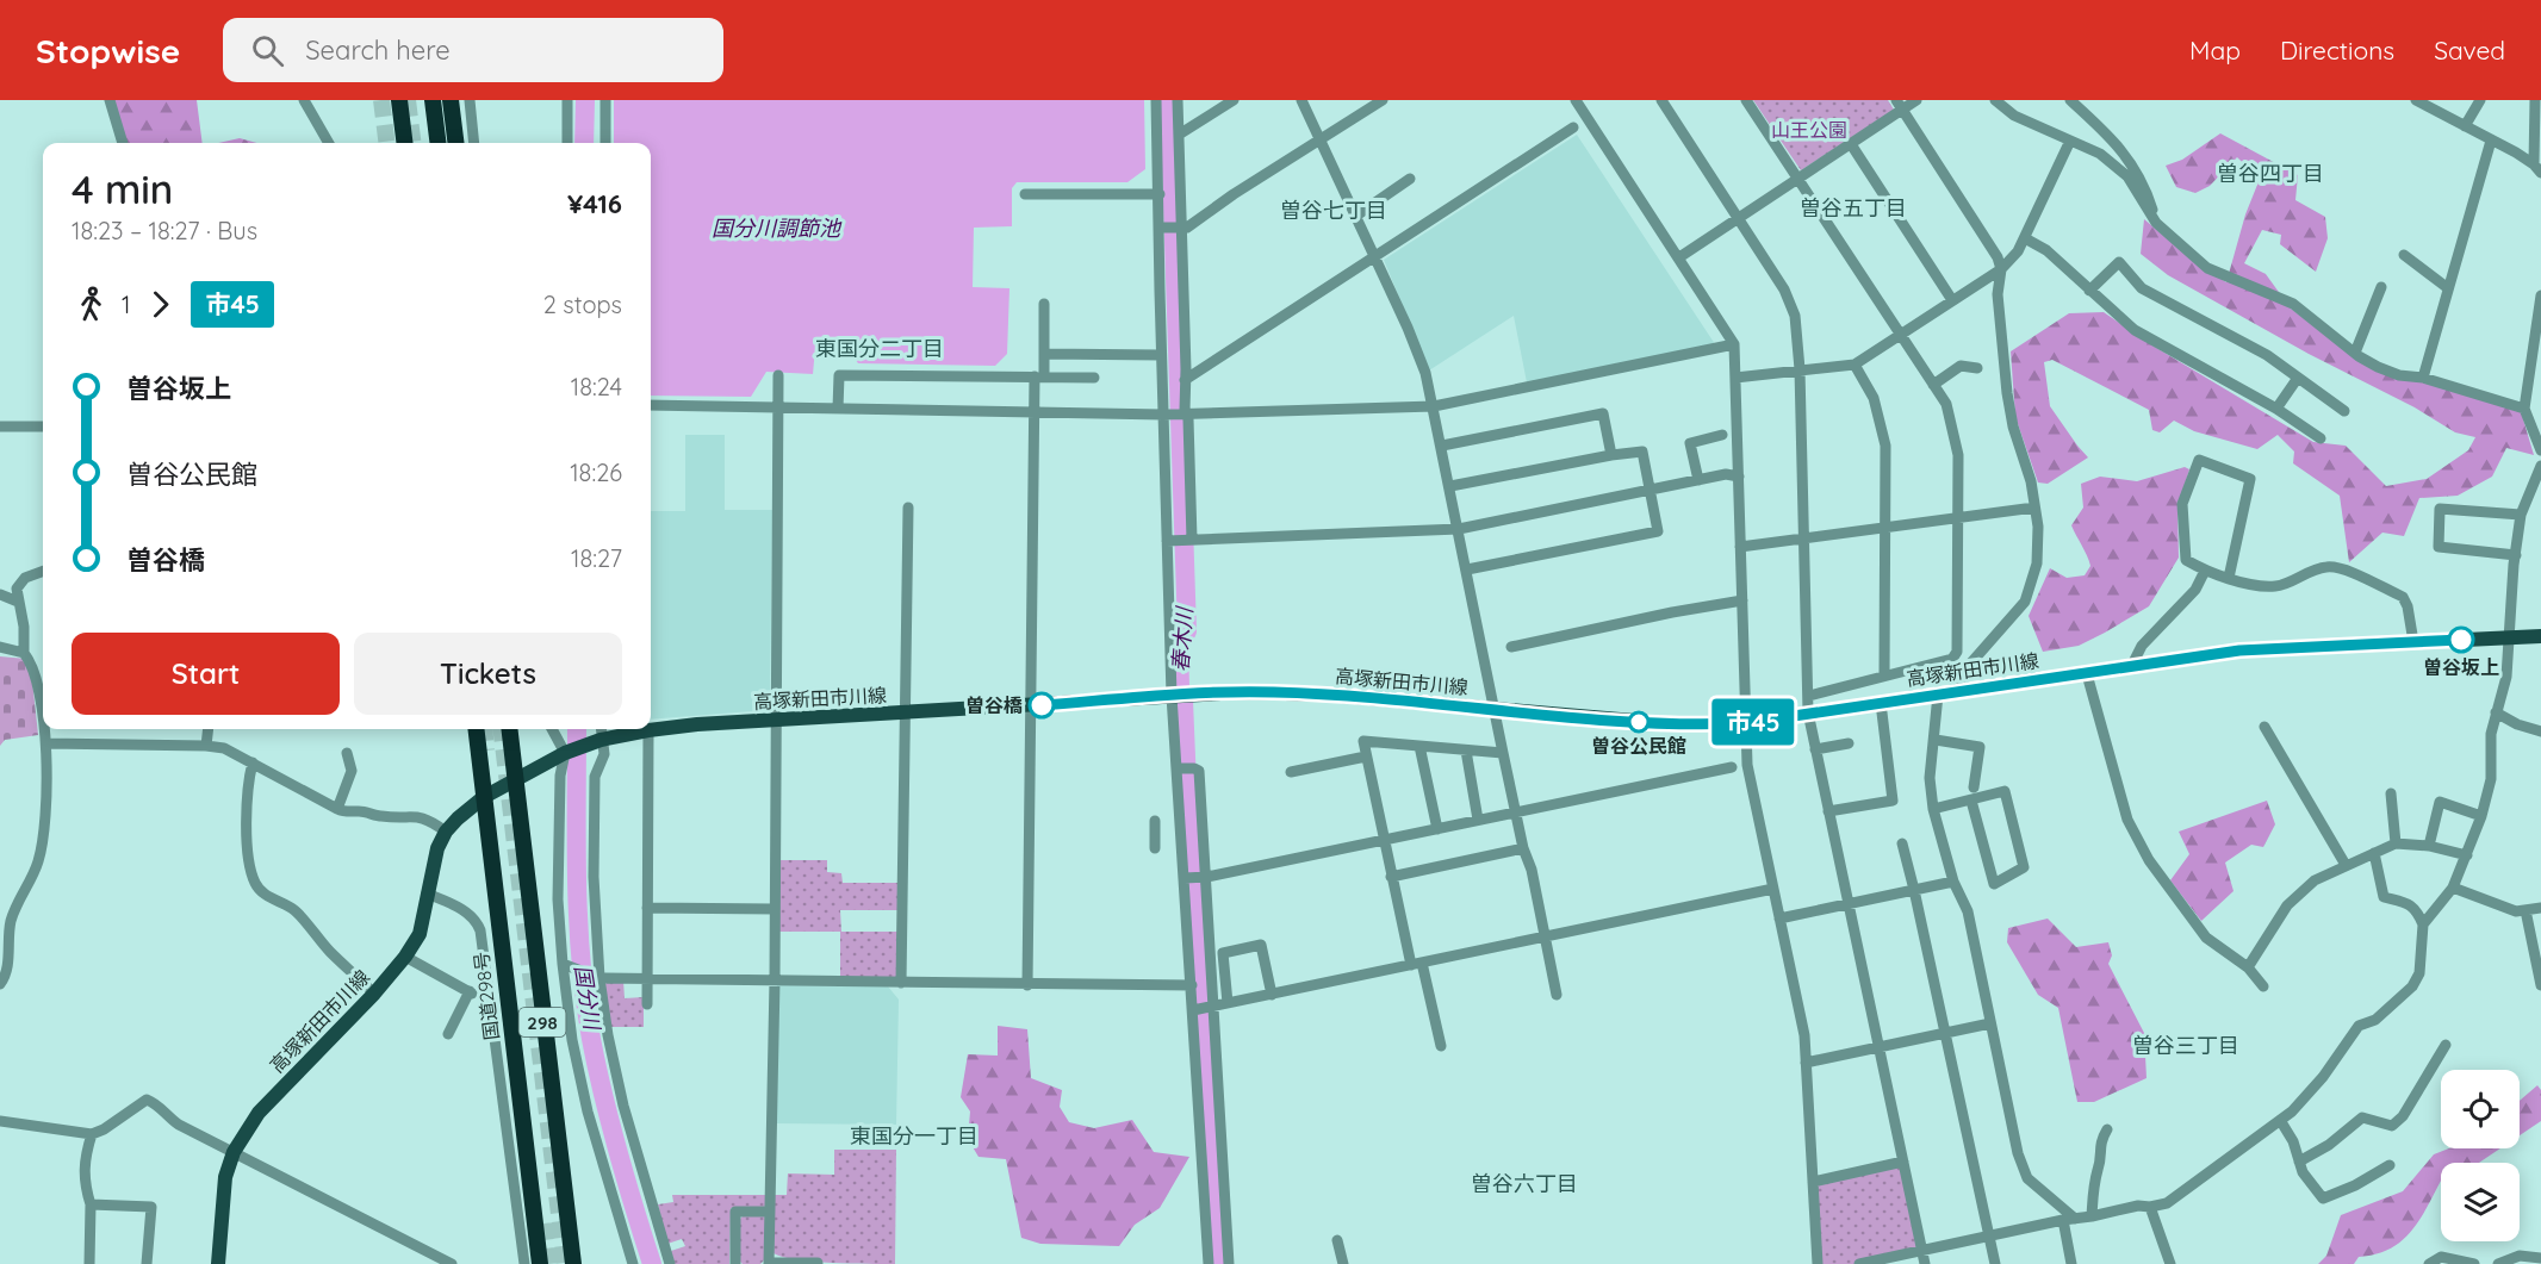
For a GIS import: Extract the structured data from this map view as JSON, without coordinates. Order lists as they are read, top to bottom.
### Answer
{
  "streets": {
    "highway": ["国道298号", "298"],
    "main road": ["高塚新田市川線"]
  },
  "crossings": [
    ["高塚新田市川線", "国道298号"],
    ["高塚新田市川線", "298"]
  ],
  "districts": [
    "曽谷四丁目",
    "曽谷五丁目",
    "曽谷七丁目",
    "東国分二丁目",
    "曽谷三丁目",
    "東国分一丁目",
    "曽谷六丁目"
  ],
  "water": ["国分川調節池", "春木川", "国分川"],
  "parks": ["山王公園"],
  "places": ["曽谷坂上", "曽谷橋", "曽谷公民館"],
  "lines": ["bus line 市45"],
  "page": {
    "header": "Stopwise",
    "search": "Search here",
    "nav": ["Map", "Directions", "Saved"],
    "on_map": "市45",
    "heading": ["4 min", "18:23 – 18:27 · Bus", "¥416"],
    "legs": ["1", "市45", "2 stops"],
    "list": [
      {
        "name": "曽谷坂上",
        "value": "18:24"
      },
      {
        "name": "曽谷公民館",
        "value": "18:26"
      },
      {
        "name": "曽谷橋",
        "value": "18:27"
      }
    ],
    "buttons": ["Start", "Tickets"]
  }
}
